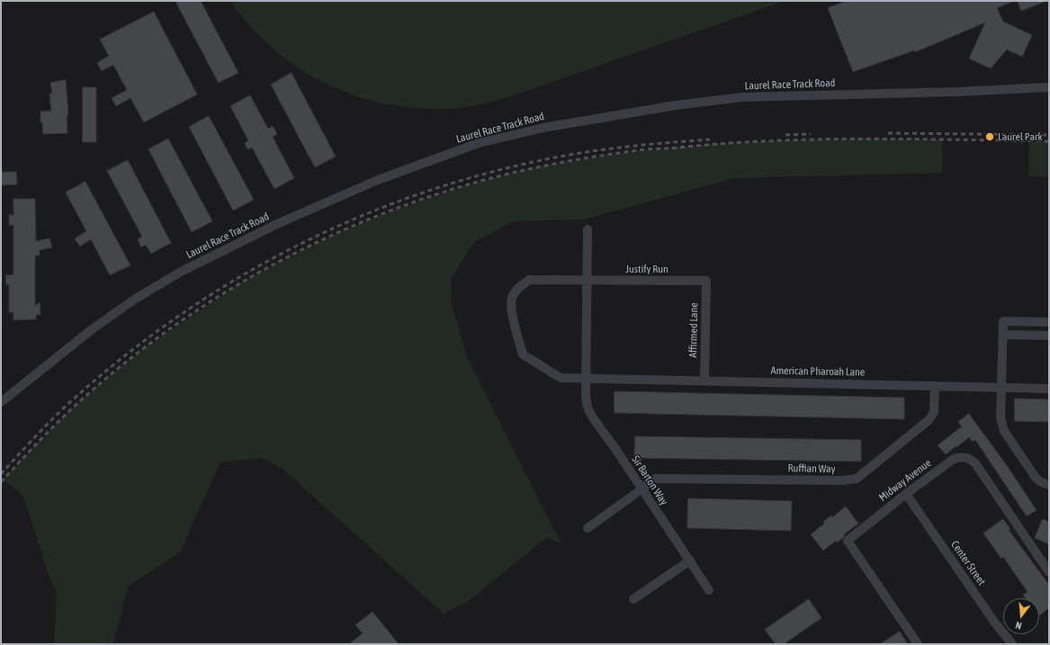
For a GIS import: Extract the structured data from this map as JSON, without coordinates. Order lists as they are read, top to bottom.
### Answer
{
  "streets": {
    "street": [
      "Laurel Race Track Road",
      "Justify Run",
      "Affirmed Lane",
      "American Pharoah Lane",
      "Ruffian Way",
      "Sir Barton Way",
      "Midway Avenue",
      "Center Street"
    ]
  },
  "crossings": [
    ["Justify Run", "Affirmed Lane"],
    ["Justify Run", "American Pharoah Lane"],
    ["Justify Run", "Sir Barton Way"],
    ["Affirmed Lane", "American Pharoah Lane"],
    ["American Pharoah Lane", "Ruffian Way"],
    ["American Pharoah Lane", "Sir Barton Way"],
    ["Ruffian Way", "Sir Barton Way"],
    ["Midway Avenue", "Center Street"]
  ],
  "places": ["Laurel Park"],
  "north": "bottom"
}
